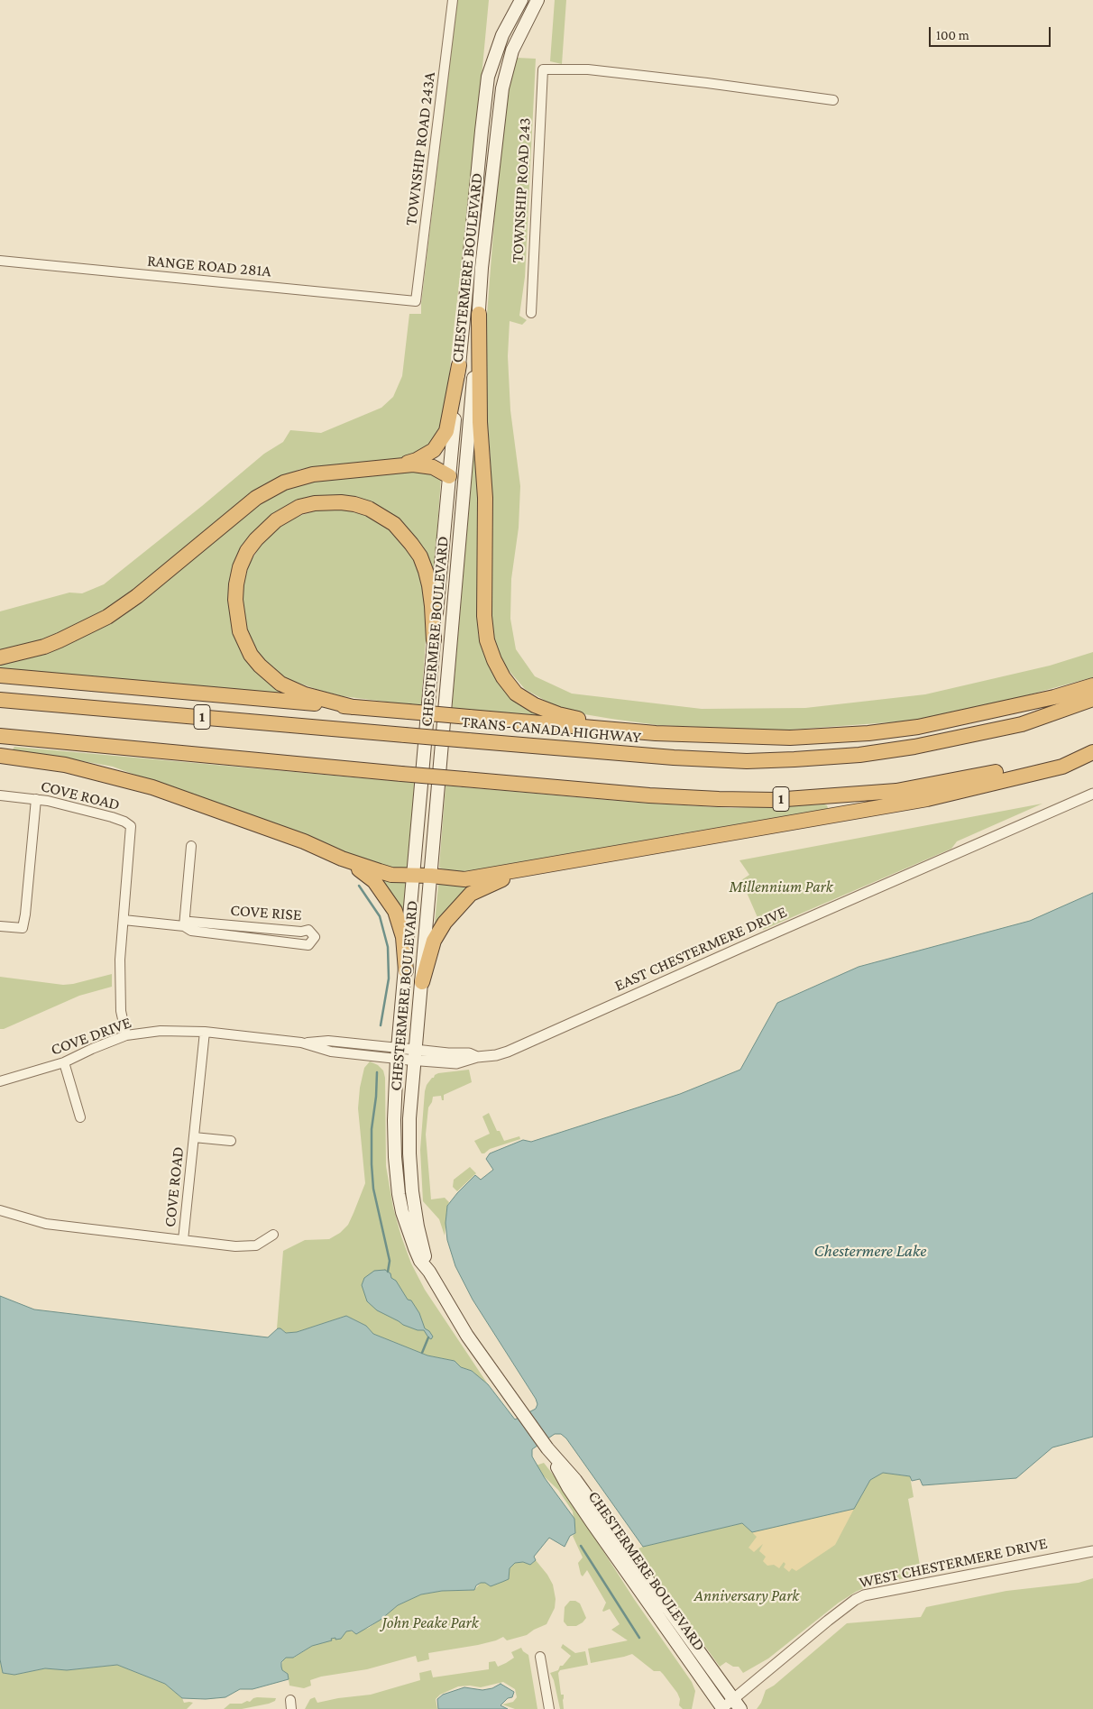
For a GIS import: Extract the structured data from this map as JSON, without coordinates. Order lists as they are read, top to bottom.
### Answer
{
  "streets": {
    "highway": ["1", "TRANS-CANADA HIGHWAY"],
    "main road": ["CHESTERMERE BOULEVARD"],
    "street": [
      "TOWNSHIP ROAD 243A",
      "TOWNSHIP ROAD 243",
      "RANGE ROAD 281A",
      "COVE ROAD",
      "COVE RISE",
      "EAST CHESTERMERE DRIVE",
      "COVE DRIVE",
      "WEST CHESTERMERE DRIVE"
    ]
  },
  "crossings": [
    ["TOWNSHIP ROAD 243A", "RANGE ROAD 281A"],
    ["CHESTERMERE BOULEVARD", "EAST CHESTERMERE DRIVE"],
    ["CHESTERMERE BOULEVARD", "COVE DRIVE"],
    ["CHESTERMERE BOULEVARD", "WEST CHESTERMERE DRIVE"],
    ["COVE ROAD", "COVE RISE"],
    ["COVE ROAD", "COVE DRIVE"],
    ["EAST CHESTERMERE DRIVE", "COVE DRIVE"]
  ],
  "water": ["Chestermere Lake"],
  "parks": ["Millennium Park", "Anniversary Park", "John Peake Park"],
  "scale_bar": "100 m"
}
